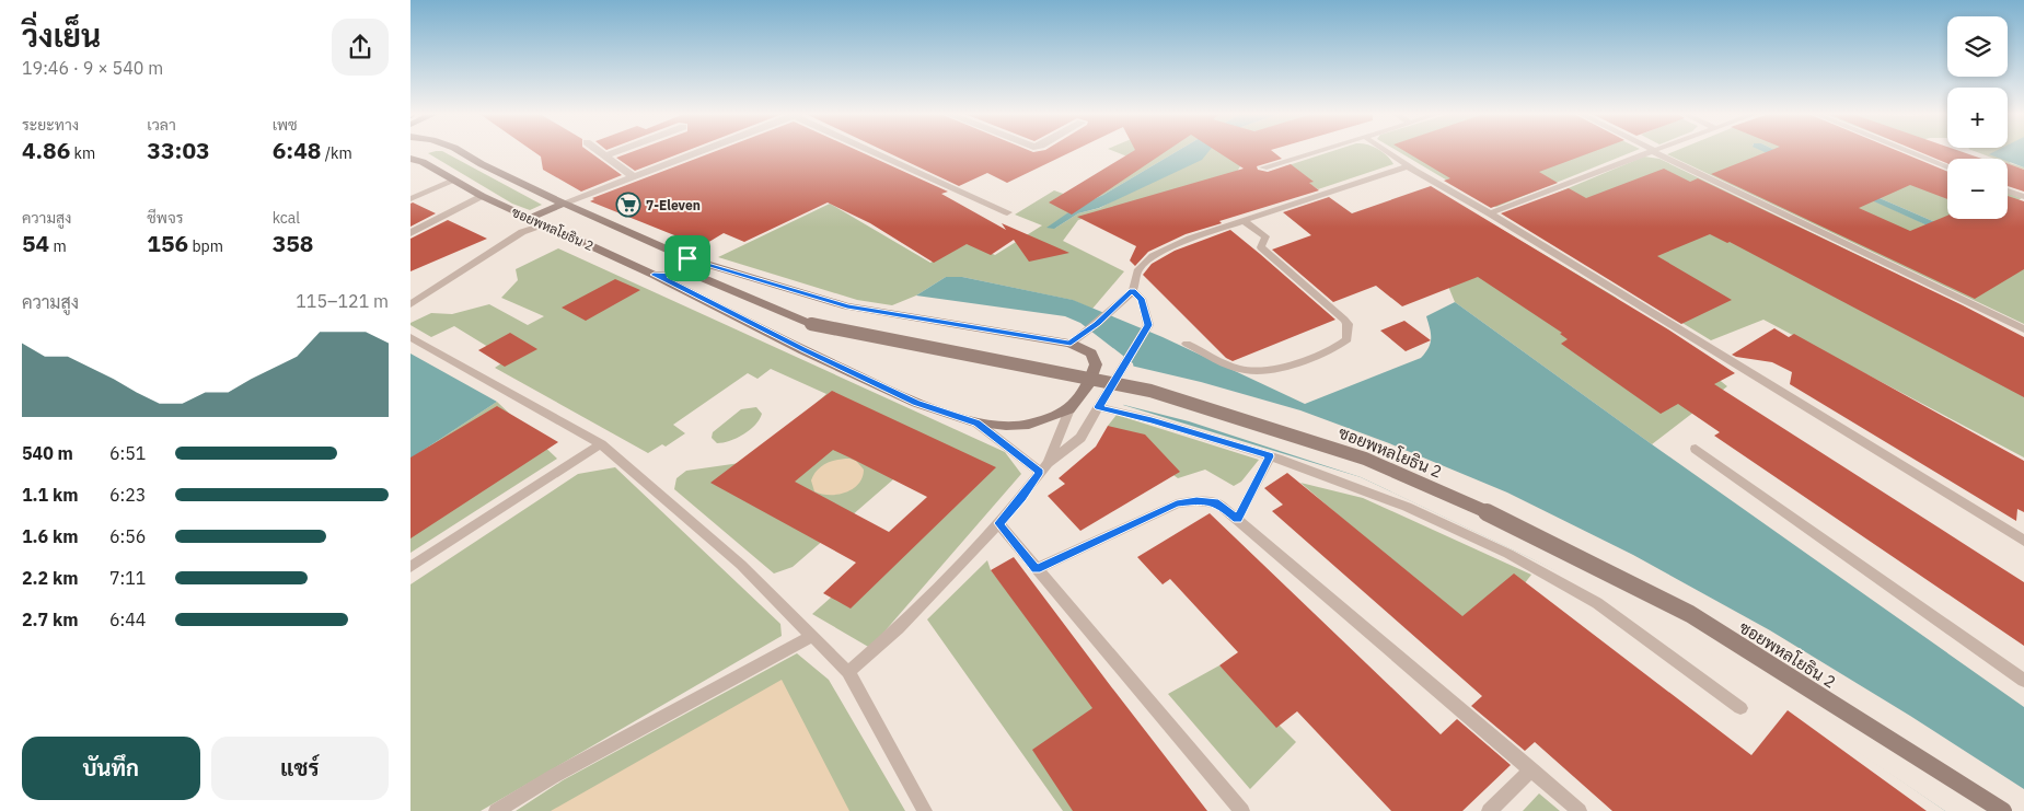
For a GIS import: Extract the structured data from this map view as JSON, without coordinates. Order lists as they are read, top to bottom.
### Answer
{
  "streets": {
    "street": ["ซอยพหลโยธิน 2"]
  },
  "places": {
    "supermarket": ["7-Eleven"]
  },
  "page": {
    "heading": ["วิ่งเย็น", "19:46 · 9 × 540 m"],
    "map_buttons": ["+", "−"],
    "stats": [
      ["ระยะทาง", "4.86 km"],
      ["เวลา", "33:03"],
      ["เพซ", "6:48 /km"],
      ["ความสูง", "54 m"],
      ["ชีพจร", "156 bpm"],
      ["kcal", "358"]
    ],
    "chart": ["ความสูง", "115–121 m"],
    "list": [
      {
        "name": "540 m",
        "note": "6:51"
      },
      {
        "name": "1.1 km",
        "note": "6:23"
      },
      {
        "name": "1.6 km",
        "note": "6:56"
      },
      {
        "name": "2.2 km",
        "note": "7:11"
      },
      {
        "name": "2.7 km",
        "note": "6:44"
      }
    ],
    "buttons": ["บันทึก", "แชร์"]
  }
}
